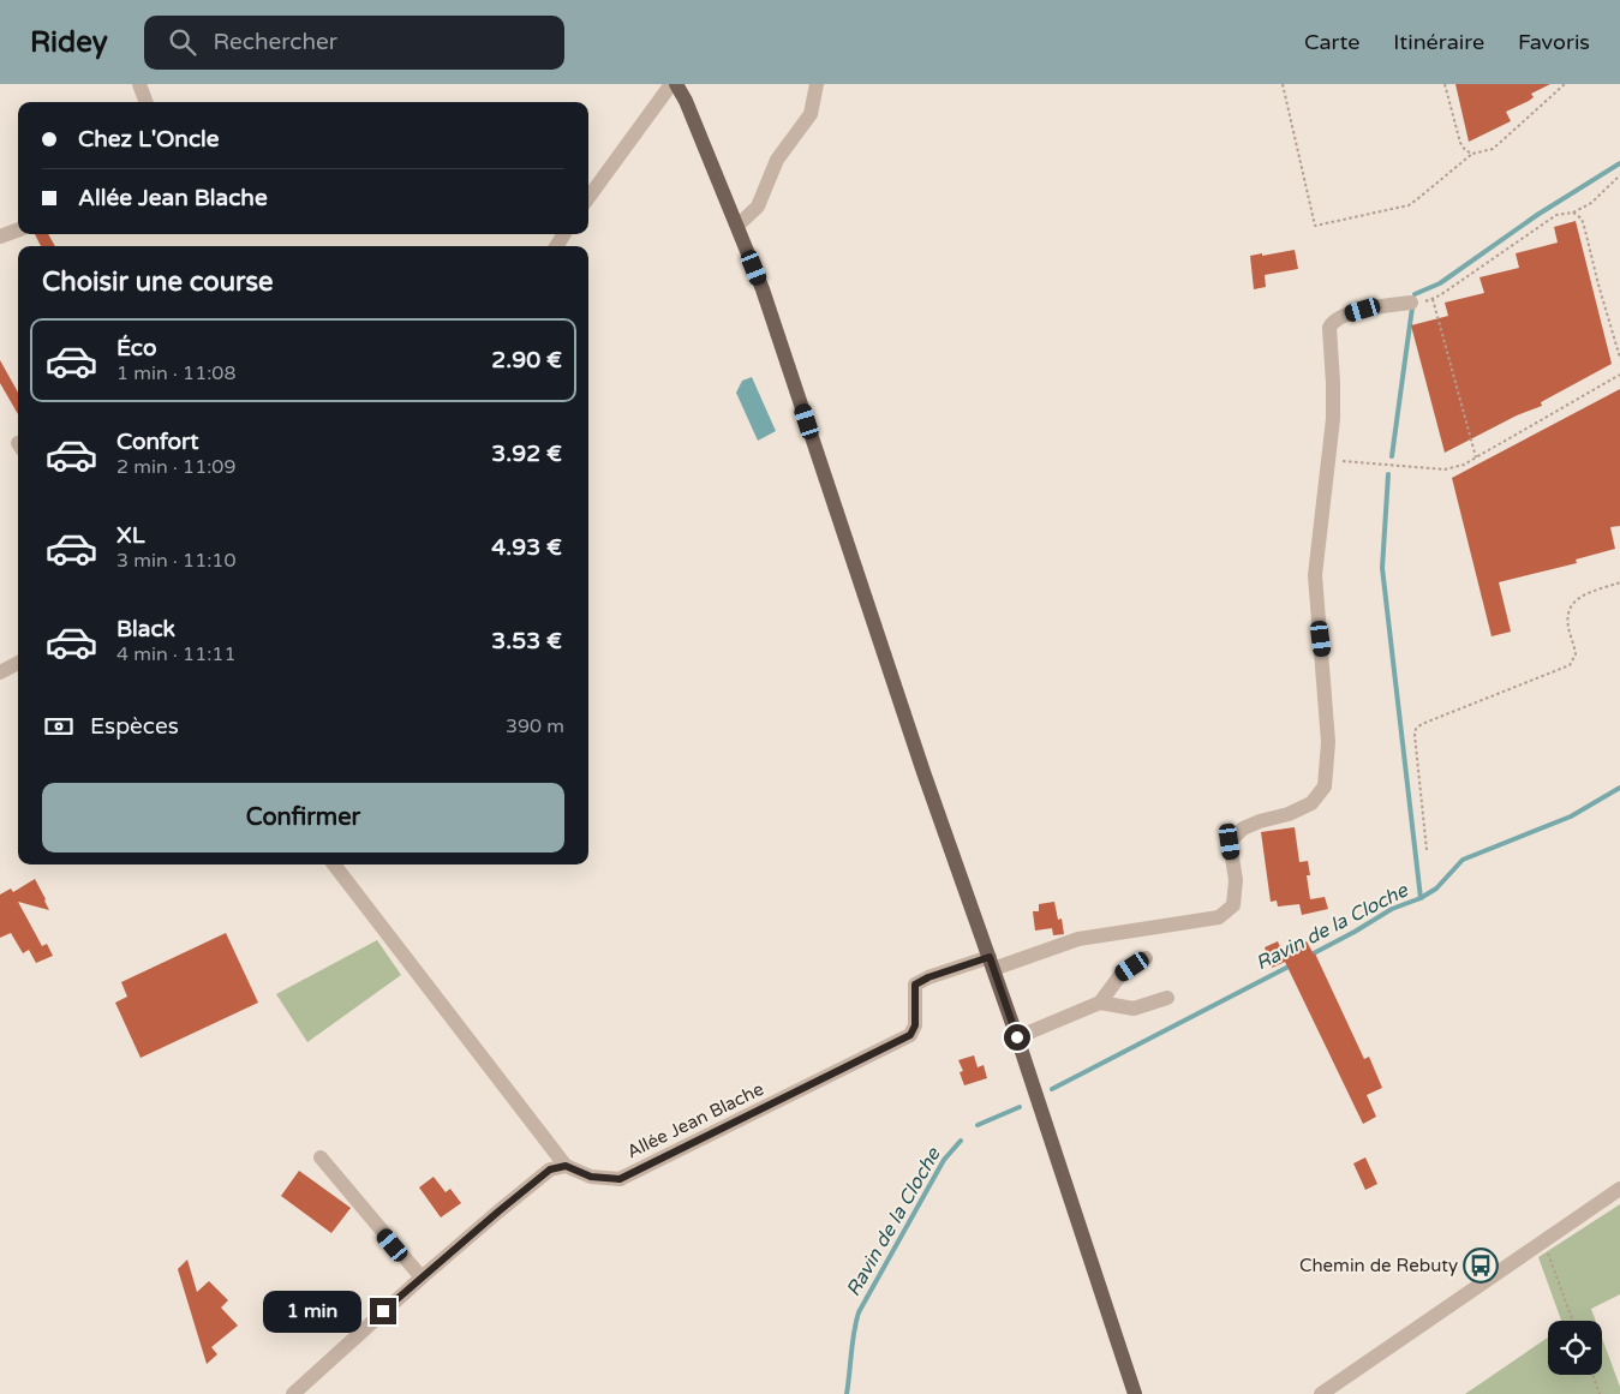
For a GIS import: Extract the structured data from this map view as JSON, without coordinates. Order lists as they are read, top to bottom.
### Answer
{
  "streets": {
    "street": ["Allée Jean Blache"]
  },
  "water": ["Ravin de la Cloche"],
  "places": {
    "bus stop": ["Chemin de Rebuty"]
  },
  "page": {
    "header": "Ridey",
    "search": "Rechercher",
    "nav": ["Carte", "Itinéraire", "Favoris"],
    "banner": ["Chez L'Oncle", "Allée Jean Blache"],
    "heading": "Choisir une course",
    "list": [
      {
        "name": "Éco",
        "note": "1 min · 11:08",
        "value": "2.90 €"
      },
      {
        "name": "Confort",
        "note": "2 min · 11:09",
        "value": "3.92 €"
      },
      {
        "name": "XL",
        "note": "3 min · 11:10",
        "value": "4.93 €"
      },
      {
        "name": "Black",
        "note": "4 min · 11:11",
        "value": "3.53 €"
      }
    ],
    "pay": ["Espèces", "390 m"],
    "buttons": "Confirmer",
    "bubble": "1 min"
  }
}
